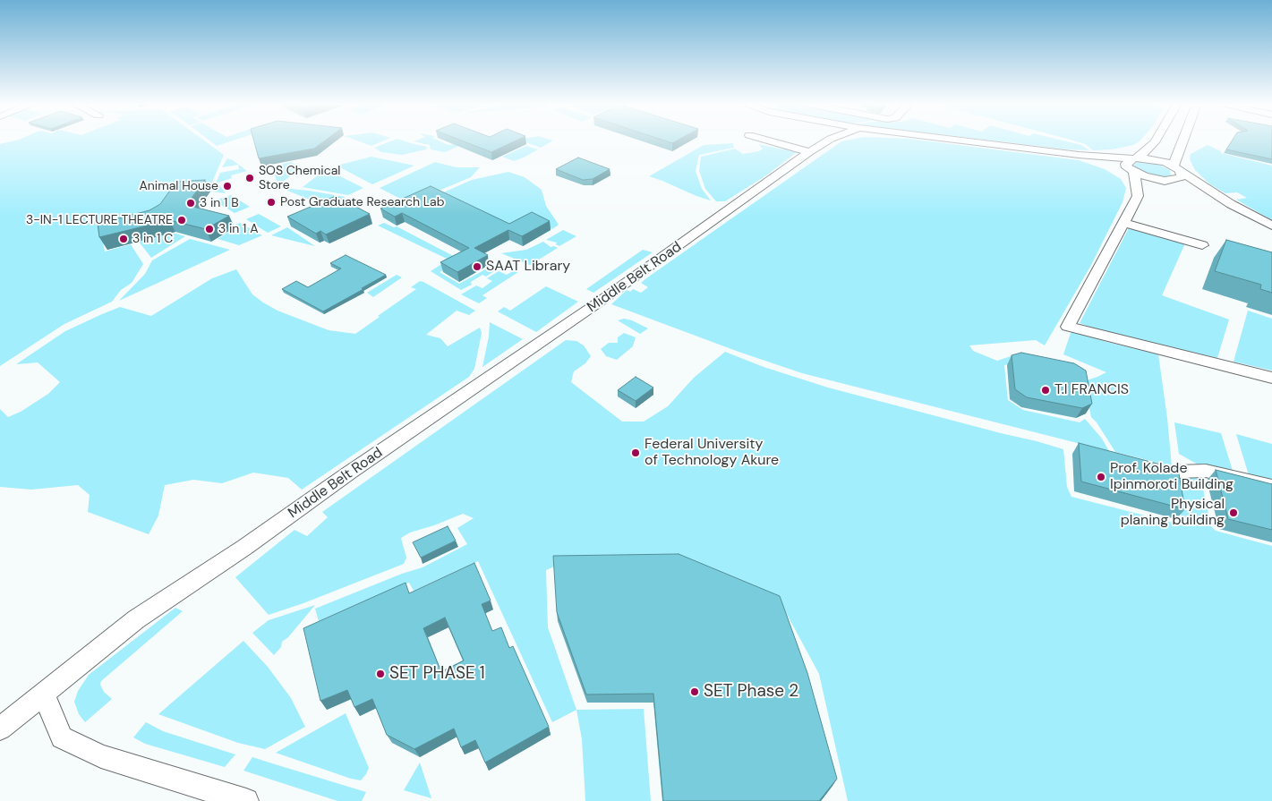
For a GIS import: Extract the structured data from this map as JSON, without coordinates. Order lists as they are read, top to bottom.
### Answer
{
  "streets": {
    "street": ["Middle Belt Road"]
  },
  "places": [
    "SOS Chemical Store",
    "Animal House",
    "Post Graduate Research Lab",
    "3 in 1 B",
    "3-IN-1 LECTURE THEATRE",
    "3 in 1 A",
    "3 in 1 C",
    "SAAT Library",
    "T.I FRANCIS",
    "Federal University of Technology Akure",
    "Prof. Kolade Ipinmoroti Building",
    "Physical planing building",
    "SET PHASE 1",
    "SET Phase 2"
  ]
}
